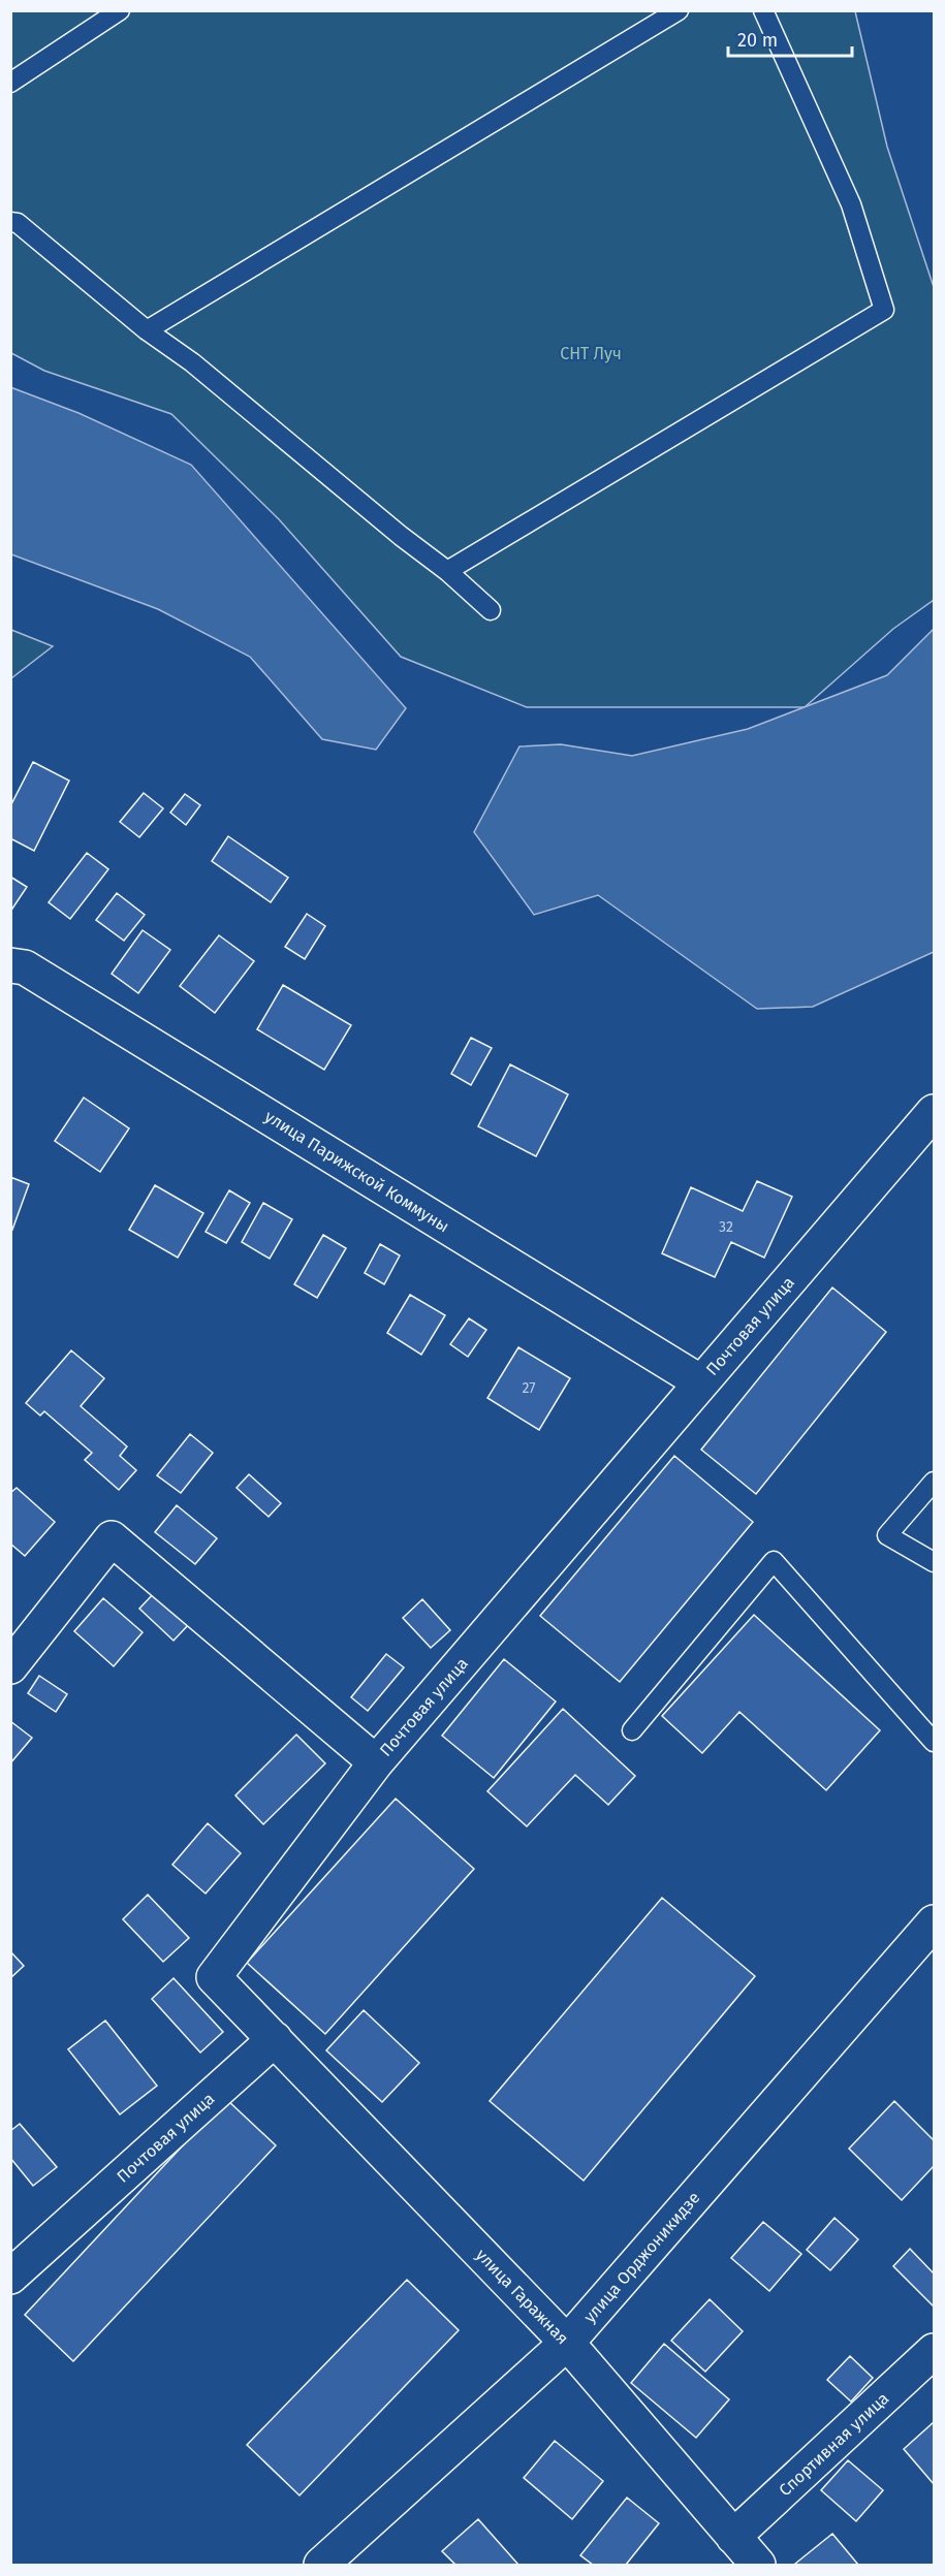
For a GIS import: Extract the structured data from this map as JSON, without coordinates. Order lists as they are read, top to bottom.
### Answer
{
  "streets": {
    "street": [
      "улица Парижской Коммуны",
      "Почтовая улица",
      "улица Орджоникидзе",
      "улица Гаражная",
      "Спортивная улица"
    ]
  },
  "crossings": [
    ["улица Парижской Коммуны", "Почтовая улица"],
    ["Почтовая улица", "улица Гаражная"],
    ["улица Орджоникидзе", "улица Гаражная"],
    ["улица Гаражная", "Спортивная улица"]
  ],
  "parks": ["СНТ Луч"],
  "house_numbers": ["32", "27"],
  "scale_bar": "20 m"
}
